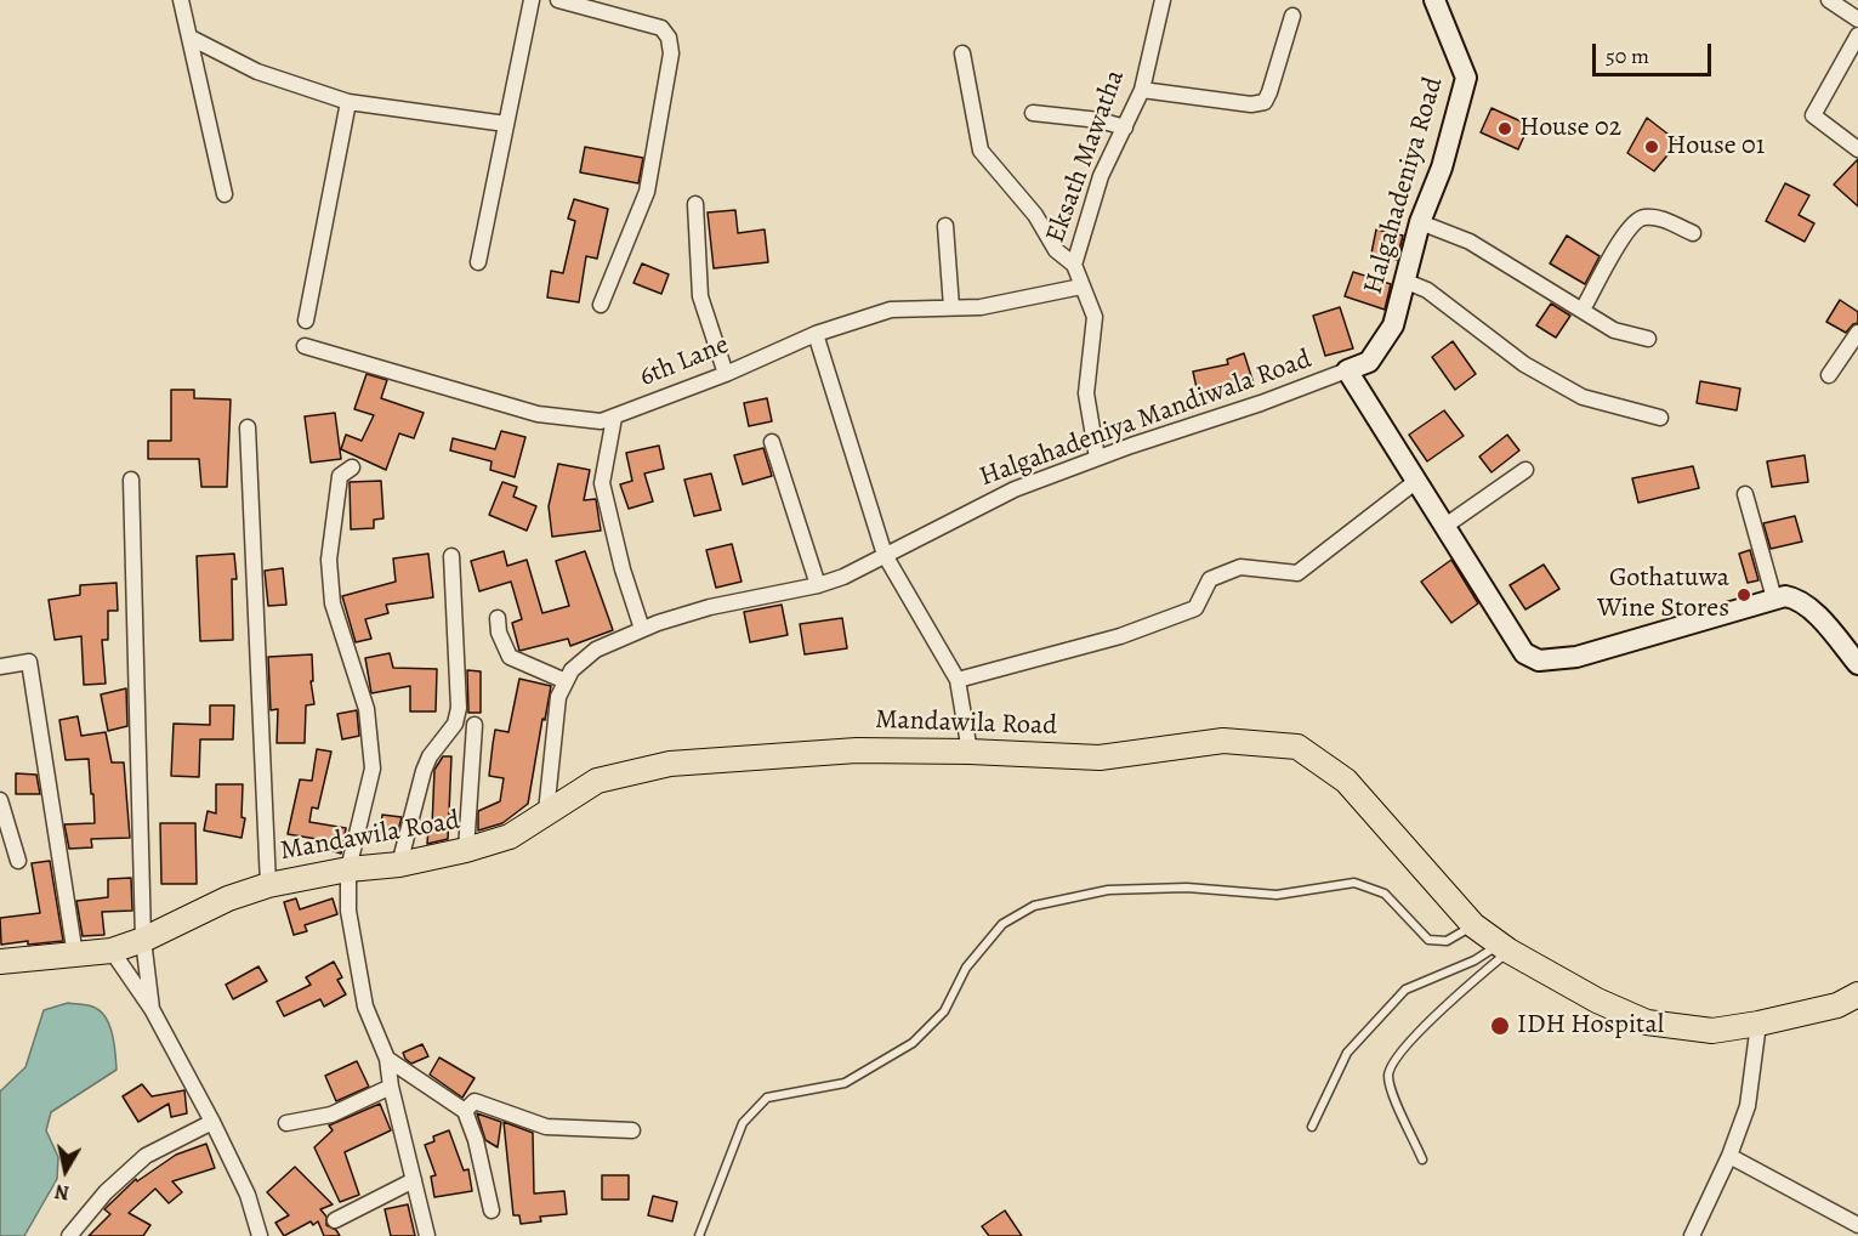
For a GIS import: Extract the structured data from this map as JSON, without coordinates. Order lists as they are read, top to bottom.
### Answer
{
  "streets": {
    "main road": ["Mandawila Road"],
    "street": [
      "Eksath Mawatha",
      "Halgahadeniya Road",
      "6th Lane",
      "Halgahadeniya Mandiwala Road"
    ]
  },
  "crossings": [
    ["Eksath Mawatha", "6th Lane"],
    ["Eksath Mawatha", "Halgahadeniya Mandiwala Road"],
    ["Halgahadeniya Road", "Halgahadeniya Mandiwala Road"]
  ],
  "places": [
    "House 02",
    "House 01",
    "Gothatuwa Wine Stores",
    "IDH Hospital"
  ],
  "scale_bar": "50 m",
  "north": "bottom"
}
